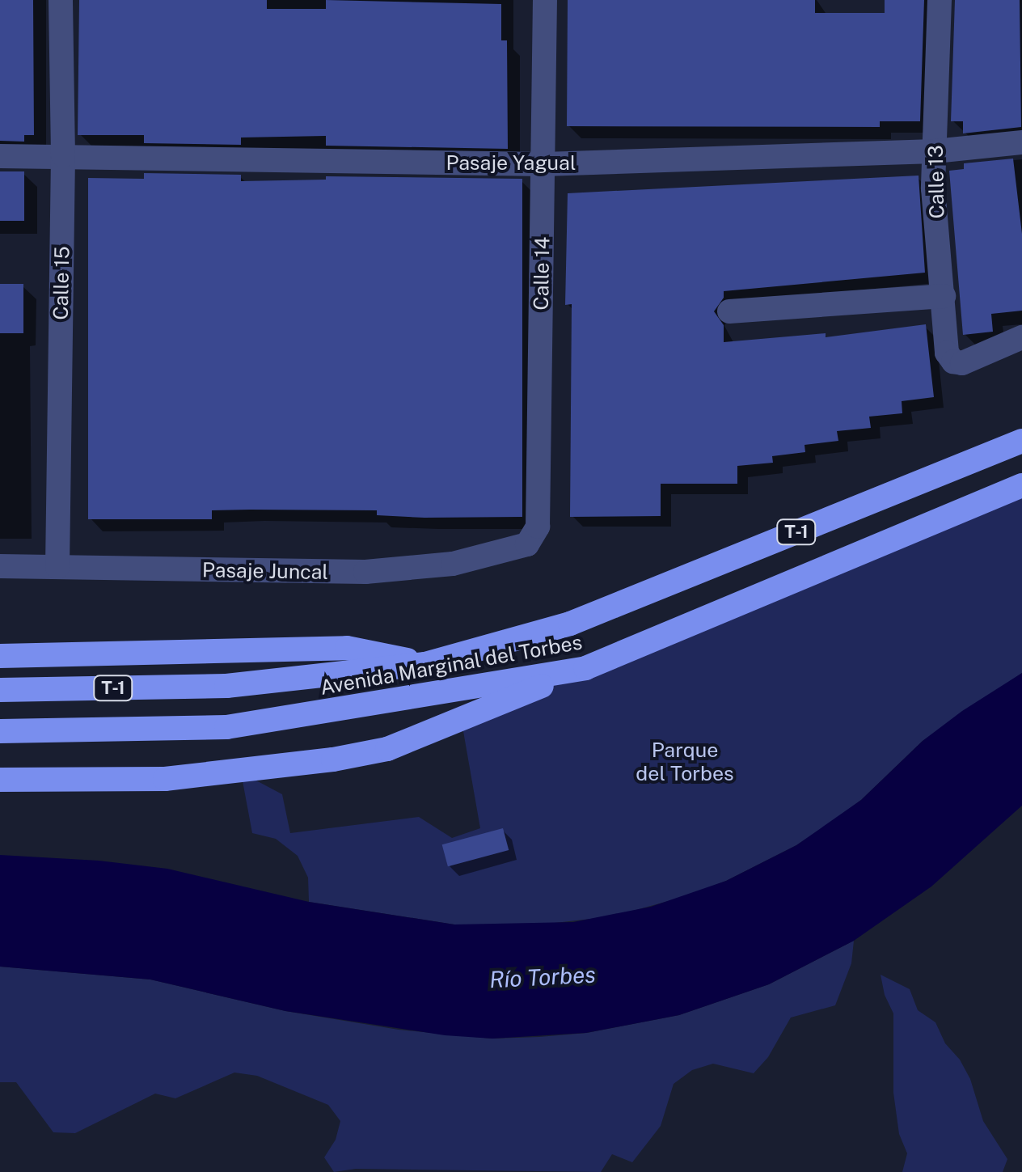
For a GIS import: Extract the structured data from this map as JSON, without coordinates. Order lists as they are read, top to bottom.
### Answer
{
  "streets": {
    "highway": ["T-1", "Avenida Marginal del Torbes"],
    "street": [
      "Pasaje Yagual",
      "Calle 13",
      "Calle 14",
      "Calle 15",
      "Pasaje Juncal"
    ]
  },
  "crossings": [
    ["Pasaje Yagual", "Calle 13"],
    ["Pasaje Yagual", "Calle 14"],
    ["Pasaje Yagual", "Calle 15"],
    ["Calle 14", "Pasaje Juncal"],
    ["Calle 15", "Pasaje Juncal"]
  ],
  "water": ["Río Torbes"],
  "parks": ["Parque del Torbes"]
}
